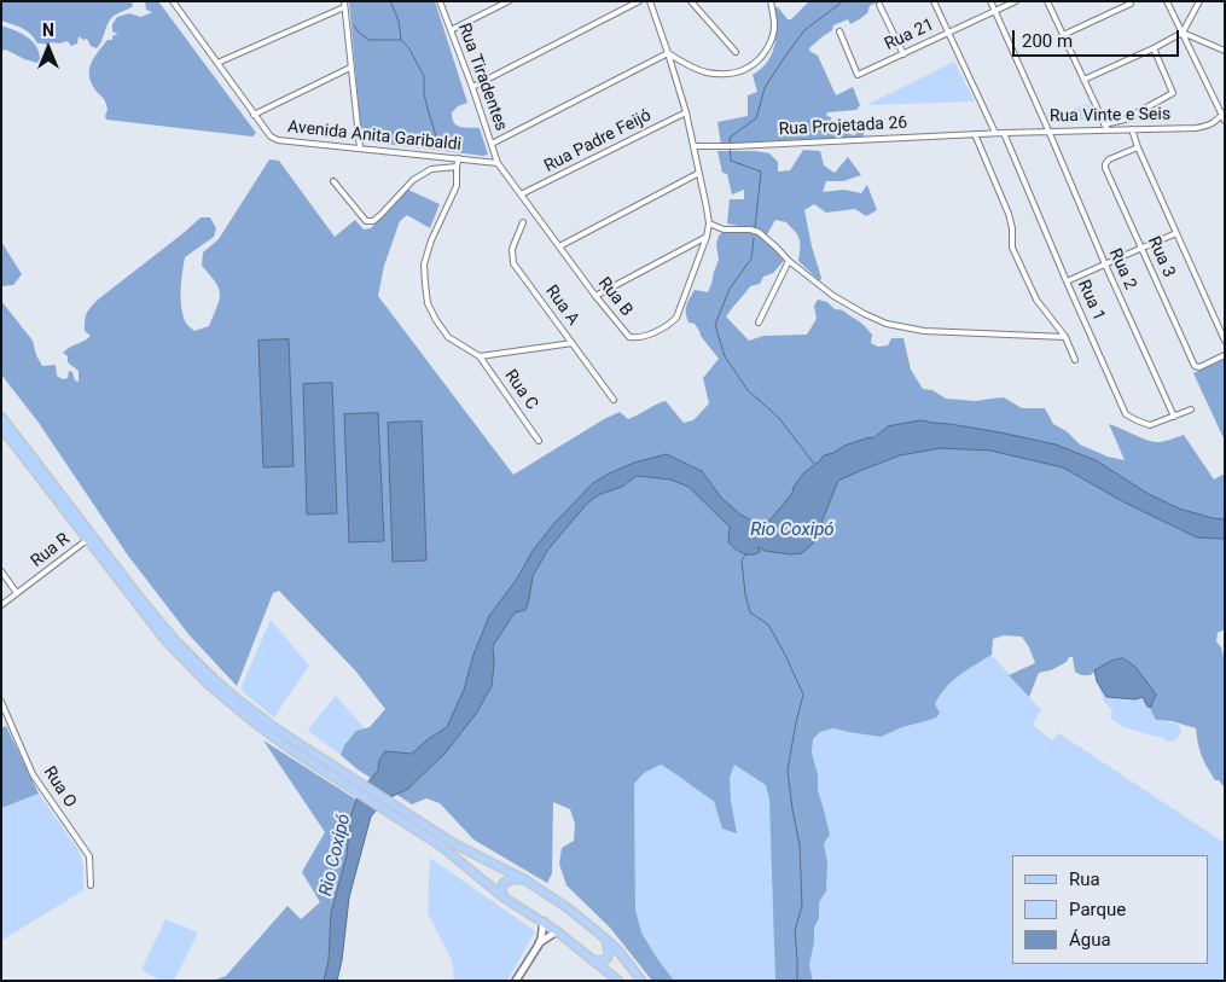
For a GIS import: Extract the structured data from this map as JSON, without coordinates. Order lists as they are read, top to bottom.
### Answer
{
  "streets": {
    "street": [
      "Rua 21",
      "Rua Tiradentes",
      "Rua Vinte e Seis",
      "Rua Projetada 26",
      "Avenida Anita Garibaldi",
      "Rua Padre Feijó",
      "Rua 3",
      "Rua 2",
      "Rua B",
      "Rua 1",
      "Rua A",
      "Rua C",
      "Rua R",
      "Rua O"
    ]
  },
  "crossings": [
    ["Rua 21", "Rua 2"],
    ["Rua Tiradentes", "Avenida Anita Garibaldi"],
    ["Rua Tiradentes", "Rua B"],
    ["Rua Vinte e Seis", "Rua Projetada 26"],
    ["Rua Vinte e Seis", "Rua 2"],
    ["Rua Vinte e Seis", "Rua 1"],
    ["Avenida Anita Garibaldi", "Rua B"],
    ["Rua Padre Feijó", "Rua B"],
    ["Rua 2", "Rua 1"]
  ],
  "water": ["Rio Coxipó"],
  "legend": ["Rua", "Parque", "Água"],
  "scale_bar": "200 m",
  "north": "top"
}
